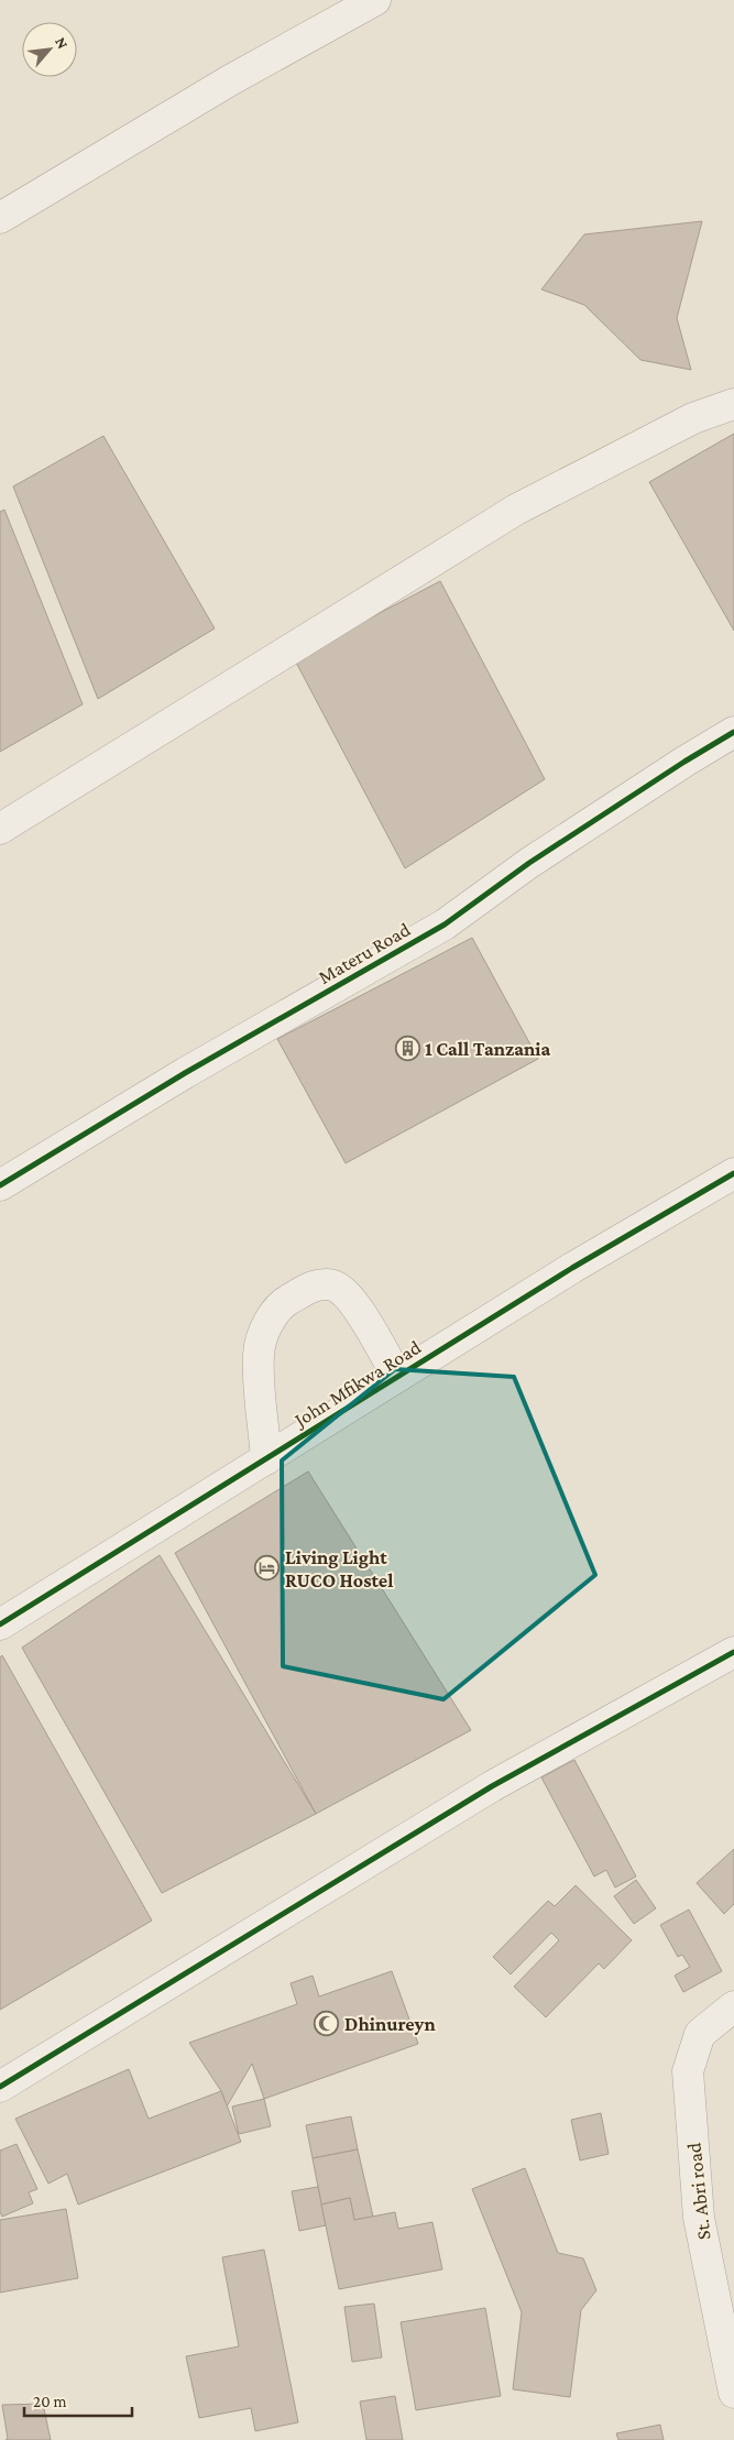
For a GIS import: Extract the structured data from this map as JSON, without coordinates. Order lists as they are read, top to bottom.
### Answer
{
  "streets": {
    "street": ["Materu Road", "John Mfikwa Road", "St. Abri road"]
  },
  "places": {
    "building": ["1 Call Tanzania"],
    "hotel": ["Living Light RUCO Hostel"],
    "mosque": ["Dhinureyn"]
  },
  "scale_bar": "20 m",
  "north": "top right"
}
